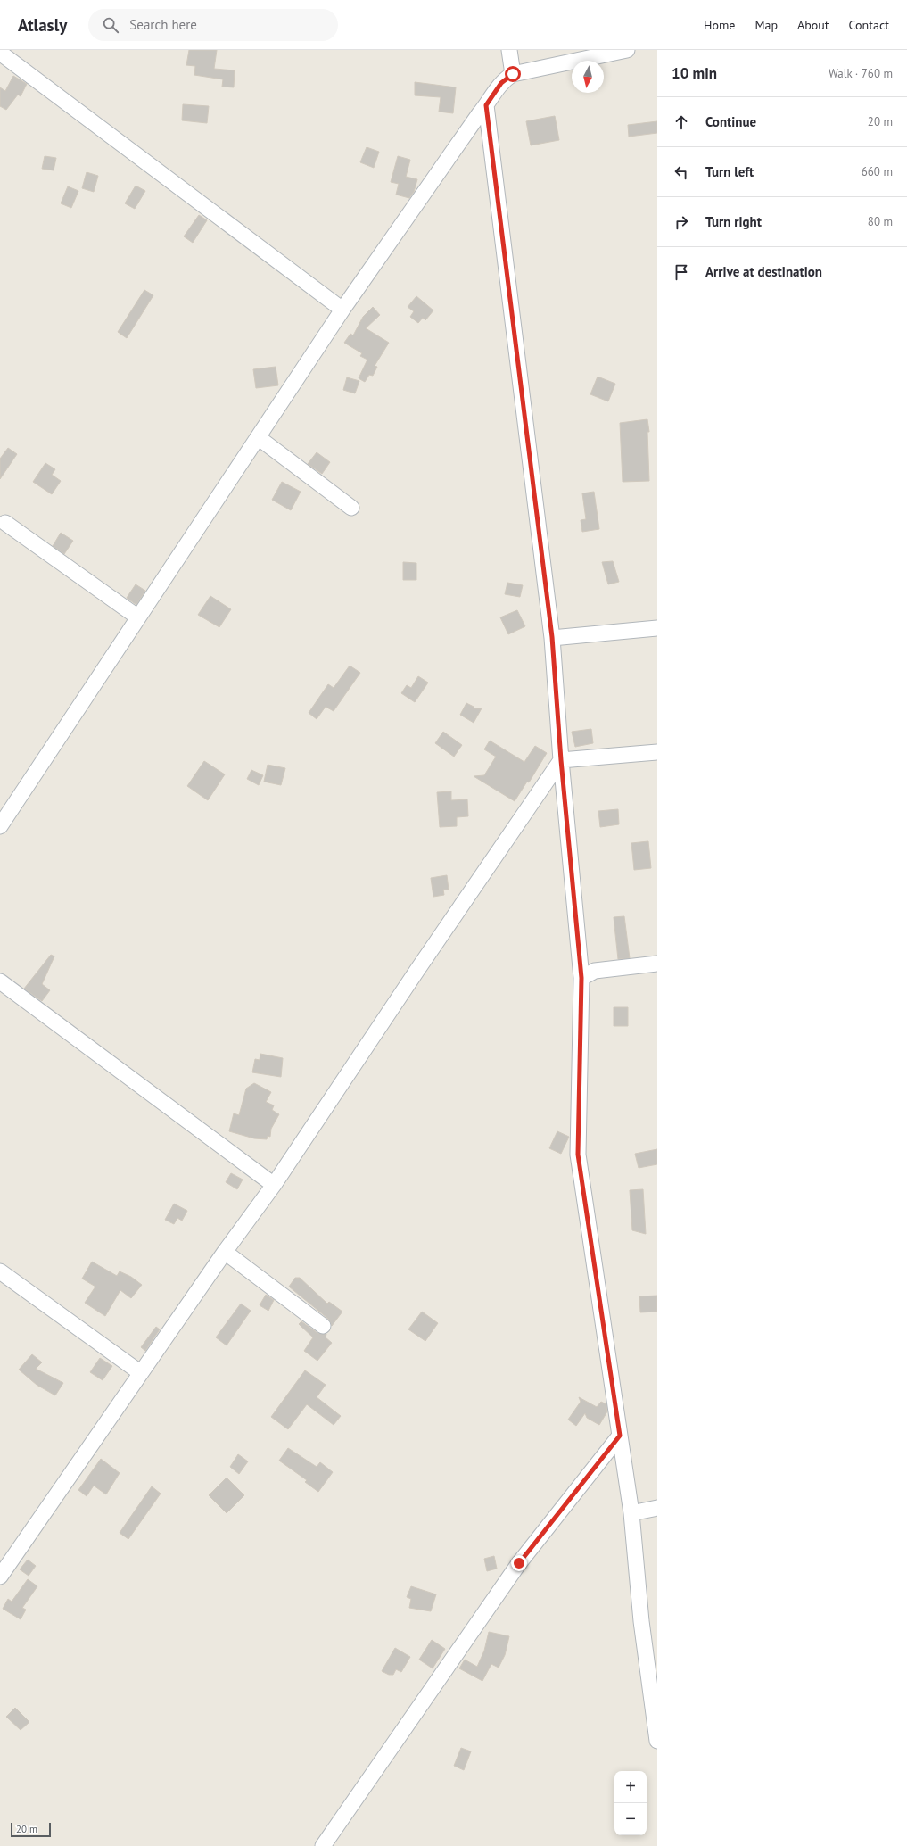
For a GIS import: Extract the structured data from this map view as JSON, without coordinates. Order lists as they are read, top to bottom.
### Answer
{
  "scale_bar": "20 m",
  "north": "bottom",
  "page": {
    "header": "Atlasly",
    "search": "Search here",
    "nav": [
      "Home",
      "Map",
      "About",
      "Contact"
    ],
    "heading": ["10 min", "Walk · 760 m"],
    "list": [
      ["Continue", "20 m"],
      ["Turn left", "660 m"],
      ["Turn right", "80 m"],
      "Arrive at destination"
    ],
    "map_buttons": ["+", "−"],
    "scale": "20 m"
  }
}
